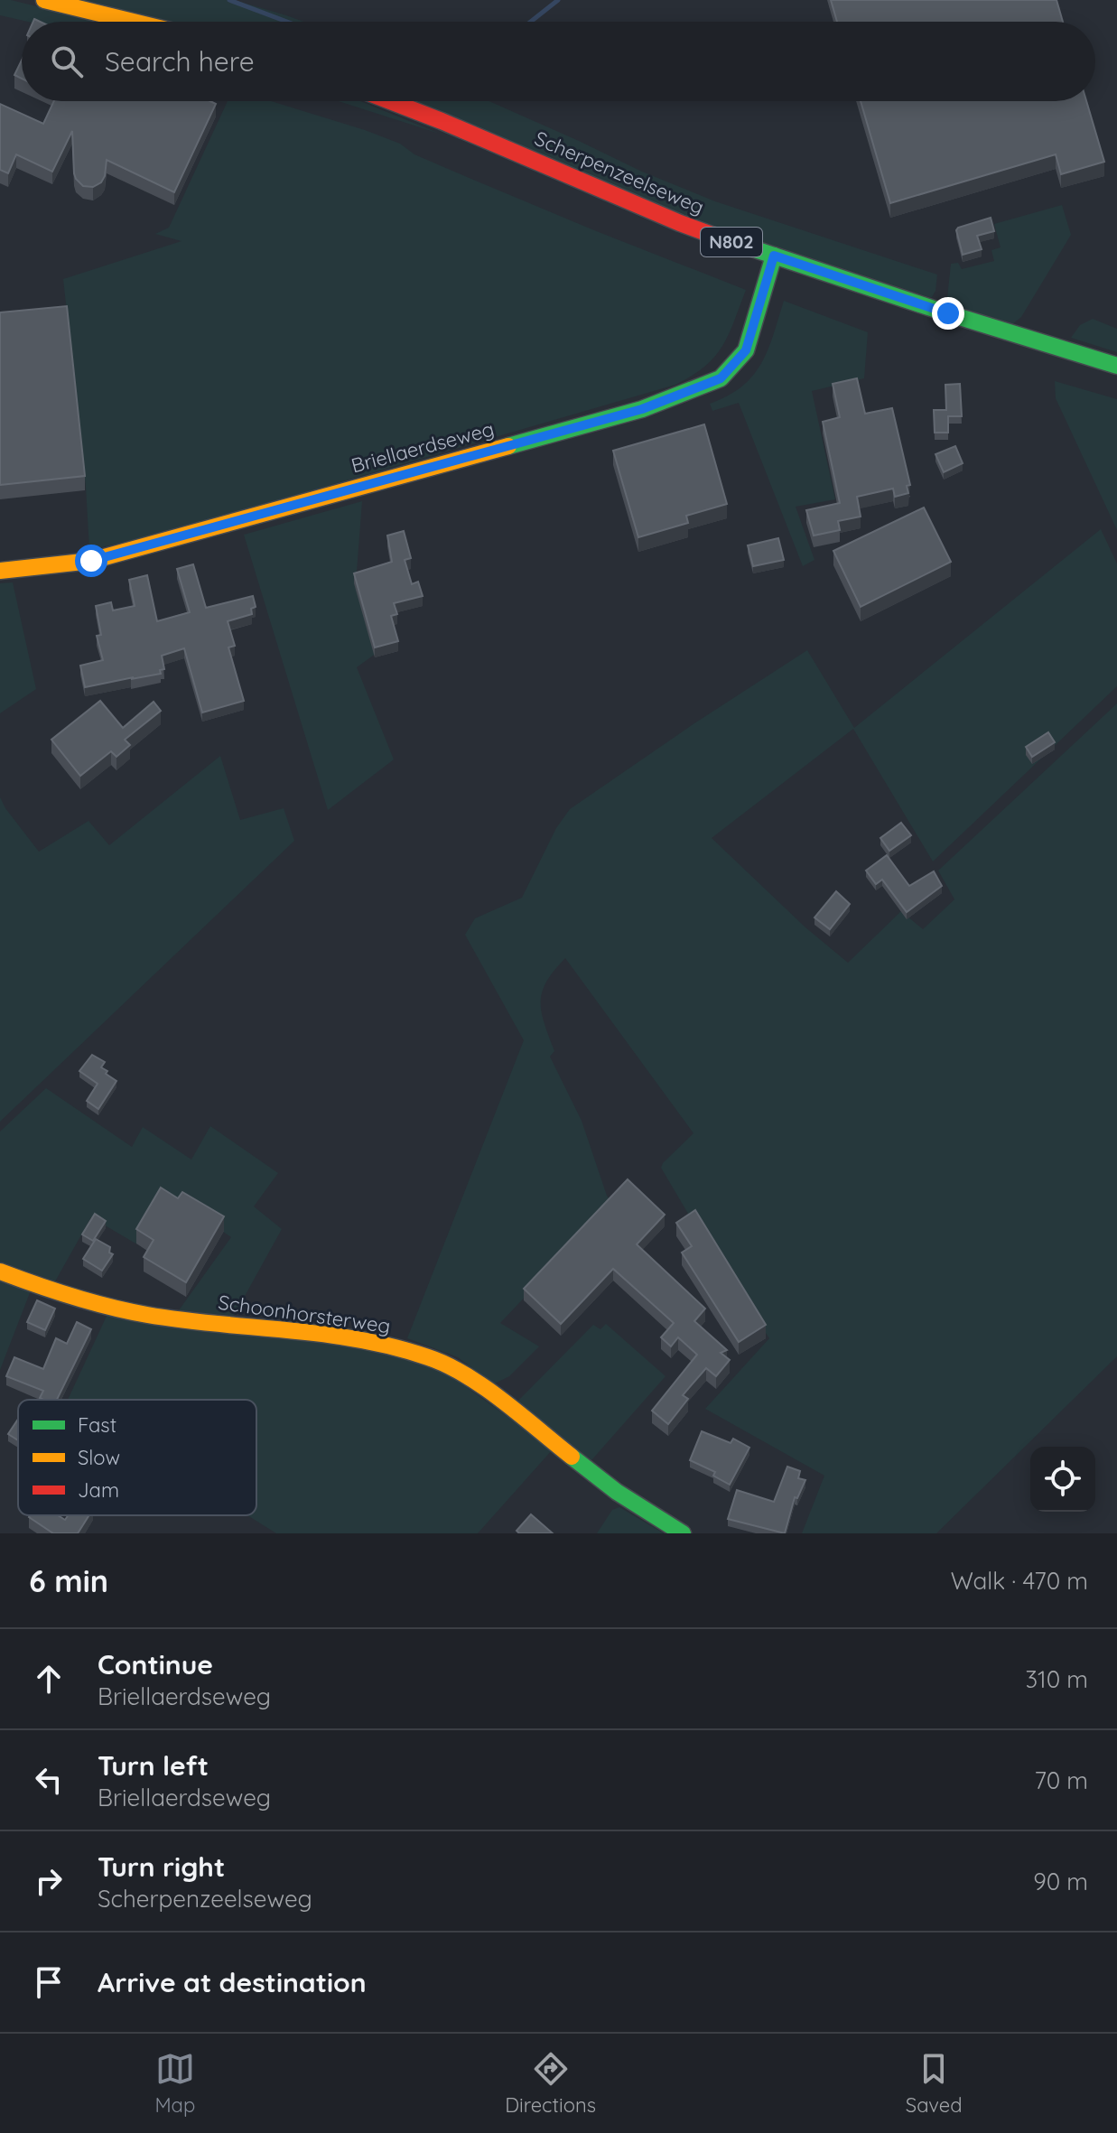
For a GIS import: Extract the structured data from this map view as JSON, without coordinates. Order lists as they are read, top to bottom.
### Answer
{
  "streets": {
    "street": [
      "Scherpenzeelseweg",
      "N802",
      "Briellaerdseweg",
      "Schoonhorsterweg"
    ]
  },
  "crossings": [
    ["Scherpenzeelseweg", "Briellaerdseweg"]
  ],
  "legend": ["Fast", "Slow", "Jam"],
  "page": {
    "search": "Search here",
    "heading": ["6 min", "Walk · 470 m"],
    "list": [
      ["Continue", "Briellaerdseweg", "310 m"],
      ["Turn left", "Briellaerdseweg", "70 m"],
      ["Turn right", "Scherpenzeelseweg", "90 m"],
      "Arrive at destination"
    ],
    "nav": ["Map", "Directions", "Saved"]
  }
}
